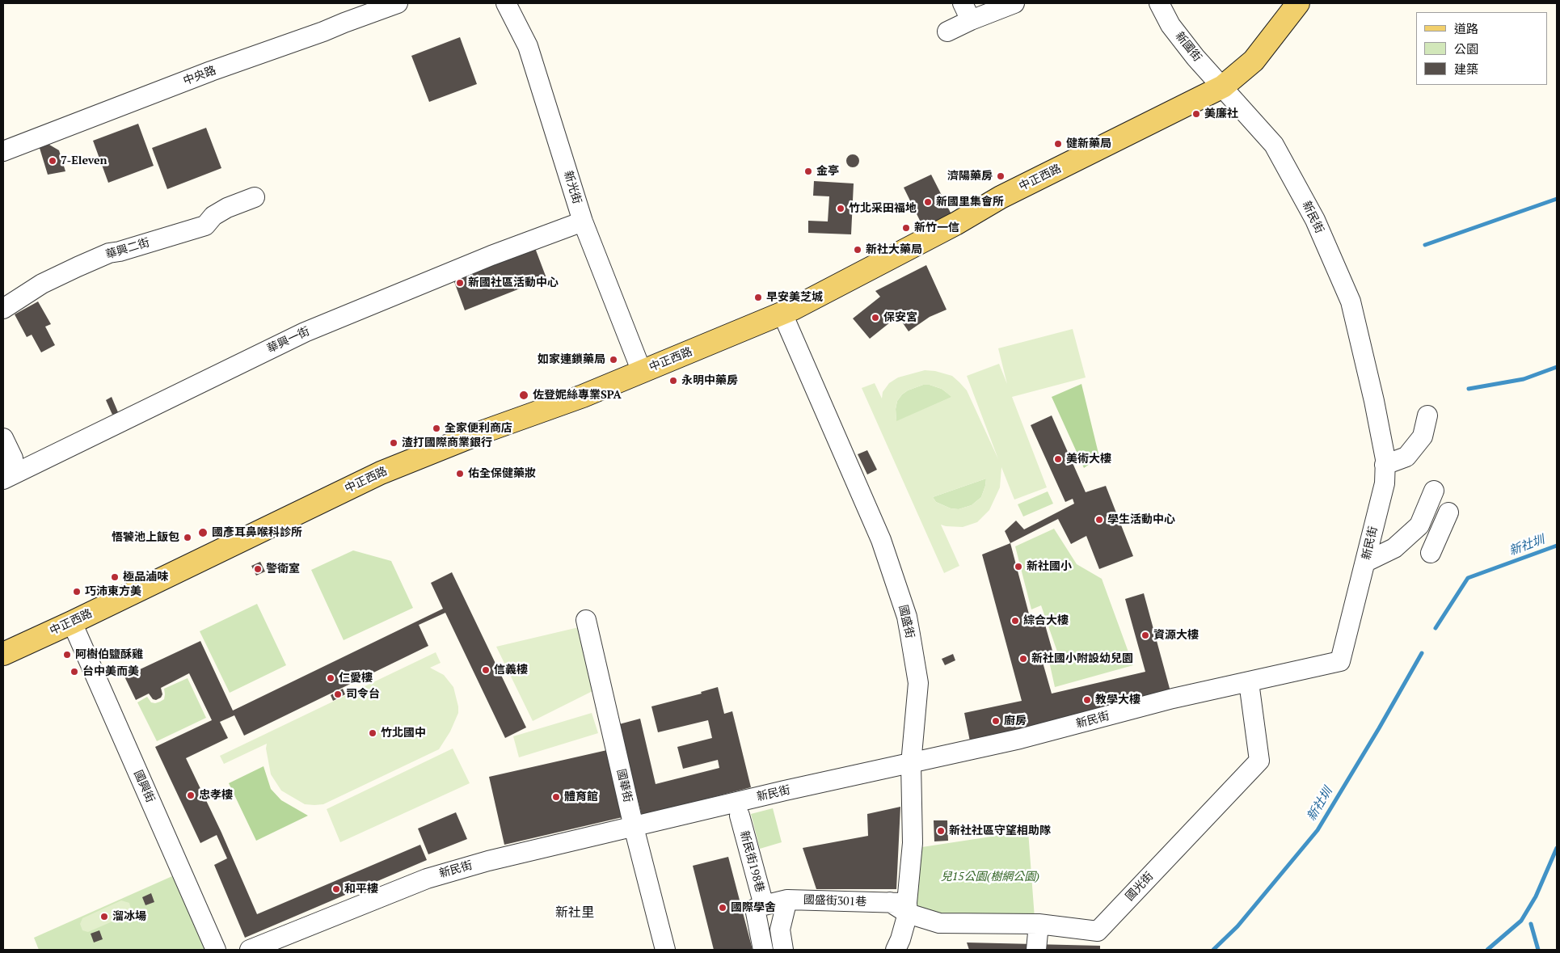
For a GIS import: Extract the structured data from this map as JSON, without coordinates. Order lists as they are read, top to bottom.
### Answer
{
  "streets": {
    "main road": ["中正西路"],
    "street": [
      "新國街",
      "中央路",
      "新光街",
      "新民街",
      "華興二街",
      "華興一街",
      "國盛街",
      "國華街",
      "國興街",
      "新民街198巷",
      "國光街",
      "國盛街301巷"
    ]
  },
  "crossings": [
    ["新國街", "中正西路"],
    ["新國街", "新民街"],
    ["中正西路", "新光街"],
    ["中正西路", "新民街"],
    ["中正西路", "國盛街"],
    ["中正西路", "國興街"],
    ["新光街", "華興一街"],
    ["新民街", "國盛街"],
    ["新民街", "國華街"],
    ["新民街", "國光街"],
    ["國盛街", "國光街"],
    ["國盛街", "國盛街301巷"],
    ["新民街198巷", "國盛街301巷"],
    ["國光街", "國盛街301巷"]
  ],
  "districts": ["新社里"],
  "water": ["新社圳"],
  "parks": ["兒15公園(樹網公園)"],
  "places": [
    "美廉社",
    "健新藥局",
    "7-Eleven",
    "金亭",
    "濟陽藥房",
    "新國里集會所",
    "竹北采田福地",
    "新竹一信",
    "新社大藥局",
    "新國社區活動中心",
    "早安美芝城",
    "保安宮",
    "如家連鎖藥局",
    "永明中藥房",
    "佐登妮絲專業SPA",
    "全家便利商店",
    "渣打國際商業銀行",
    "美術大樓",
    "佑全保健藥妝",
    "學生活動中心",
    "國彥耳鼻喉科診所",
    "悟饕池上飯包",
    "新社國小",
    "警衛室",
    "極品滷味",
    "巧沛東方美",
    "綜合大樓",
    "資源大樓",
    "阿樹伯鹽酥雞",
    "新社國小附設幼兒園",
    "信義樓",
    "台中美而美",
    "仁愛樓",
    "司令台",
    "教學大樓",
    "廚房",
    "竹北國中",
    "忠孝樓",
    "體育館",
    "新社社區守望相助隊",
    "和平樓",
    "國際學舍",
    "溜冰場"
  ],
  "legend": ["道路", "公園", "建築"]
}
